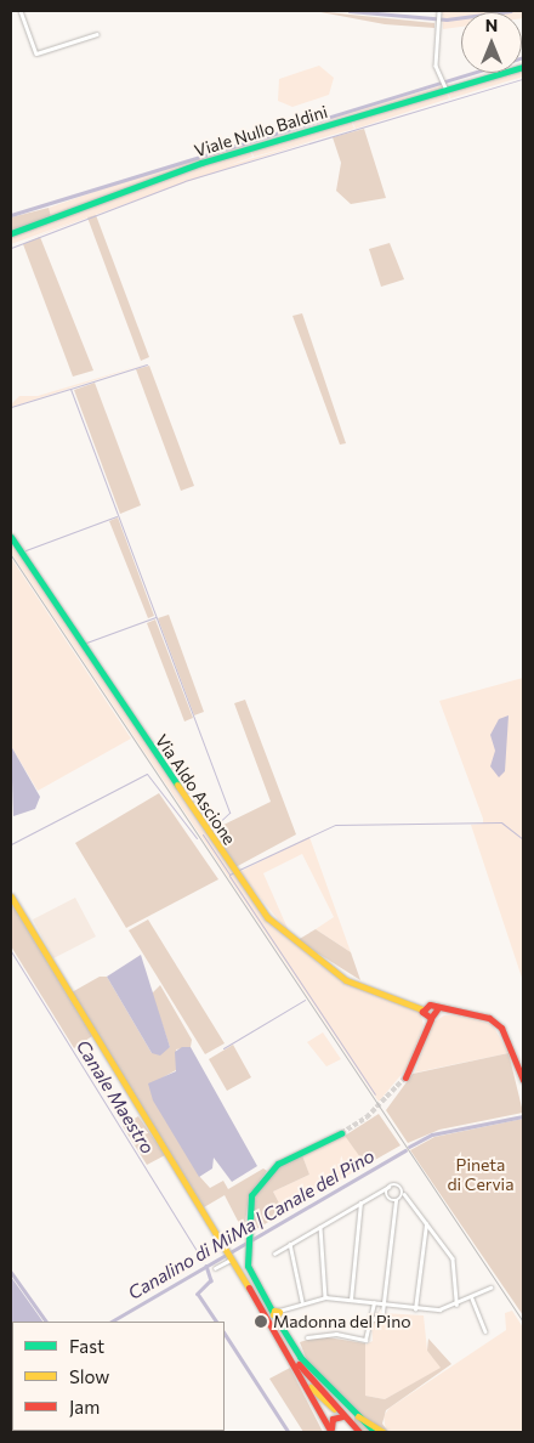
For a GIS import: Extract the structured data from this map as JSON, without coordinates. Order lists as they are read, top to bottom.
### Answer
{
  "streets": {
    "street": ["Viale Nullo Baldini", "Via Aldo Ascione"]
  },
  "water": ["Canale Maestro", "Canalino di MiMa | Canale del Pino"],
  "parks": ["Pineta di Cervia"],
  "places": ["Madonna del Pino"],
  "legend": ["Fast", "Slow", "Jam"],
  "north": "top"
}
